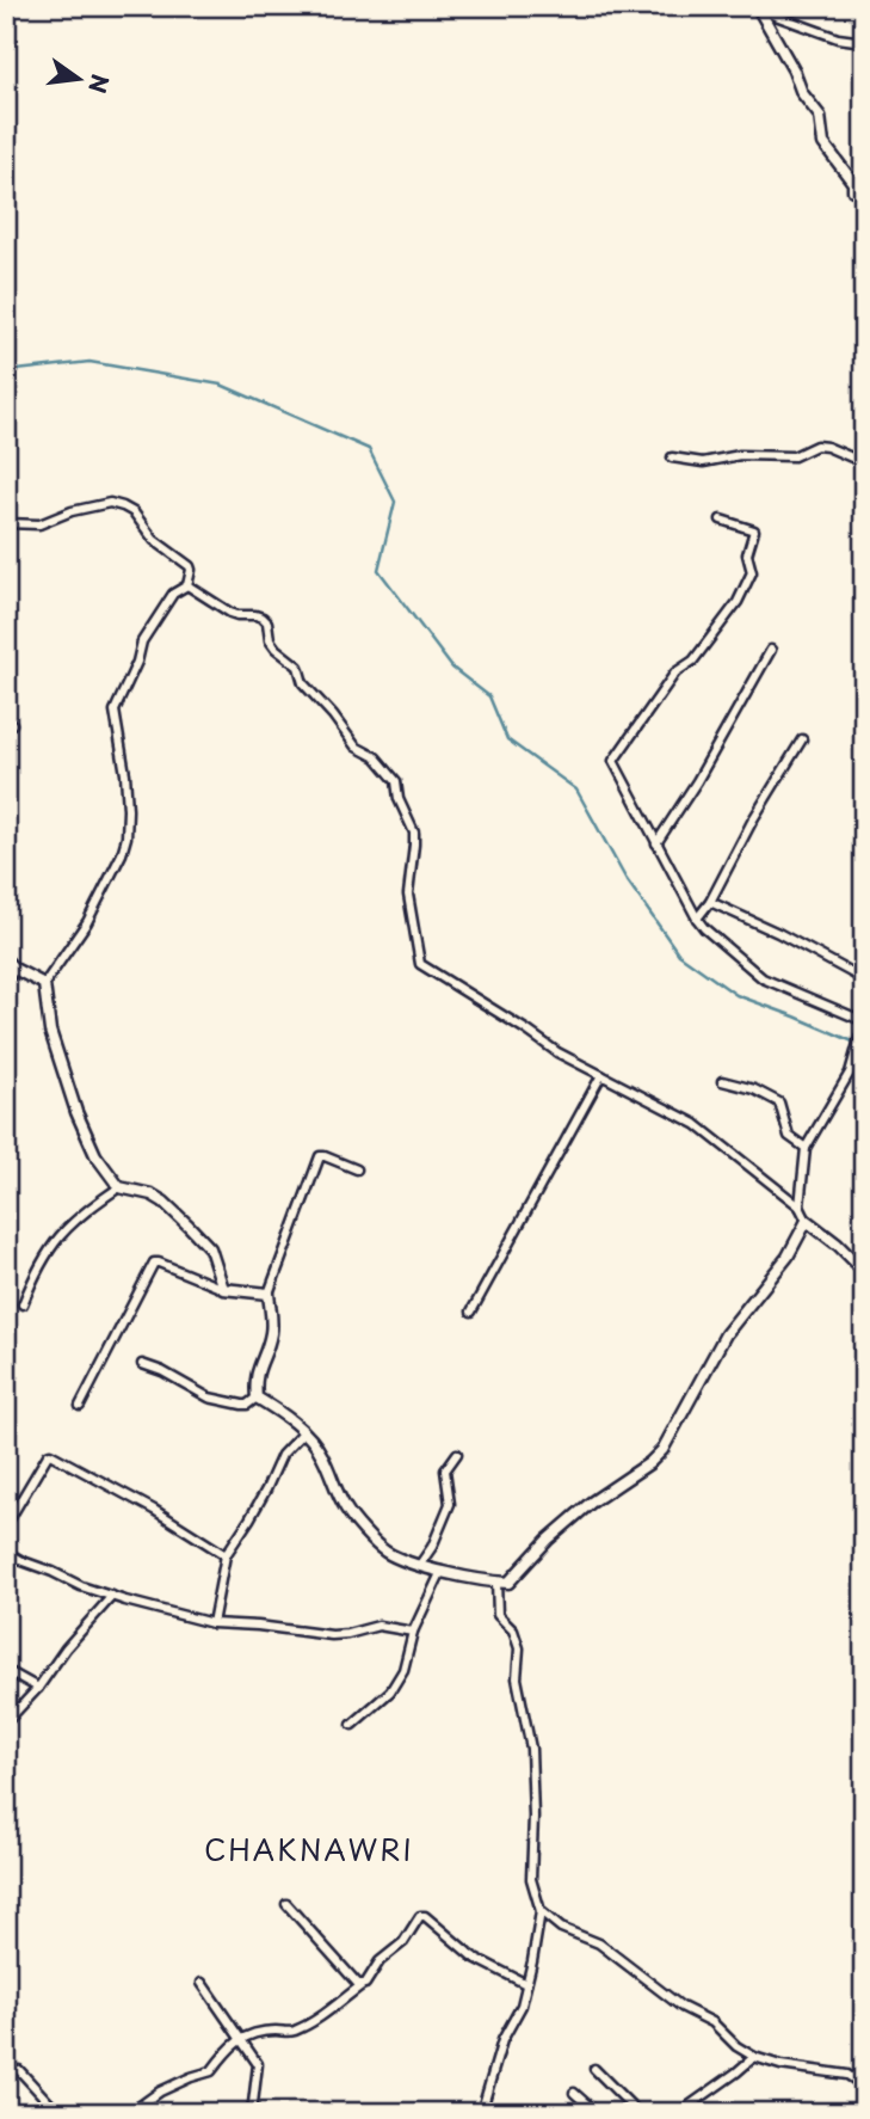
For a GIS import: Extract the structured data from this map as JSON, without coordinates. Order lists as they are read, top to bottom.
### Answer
{
  "districts": ["CHAKNAWRI"],
  "north": "right"
}
